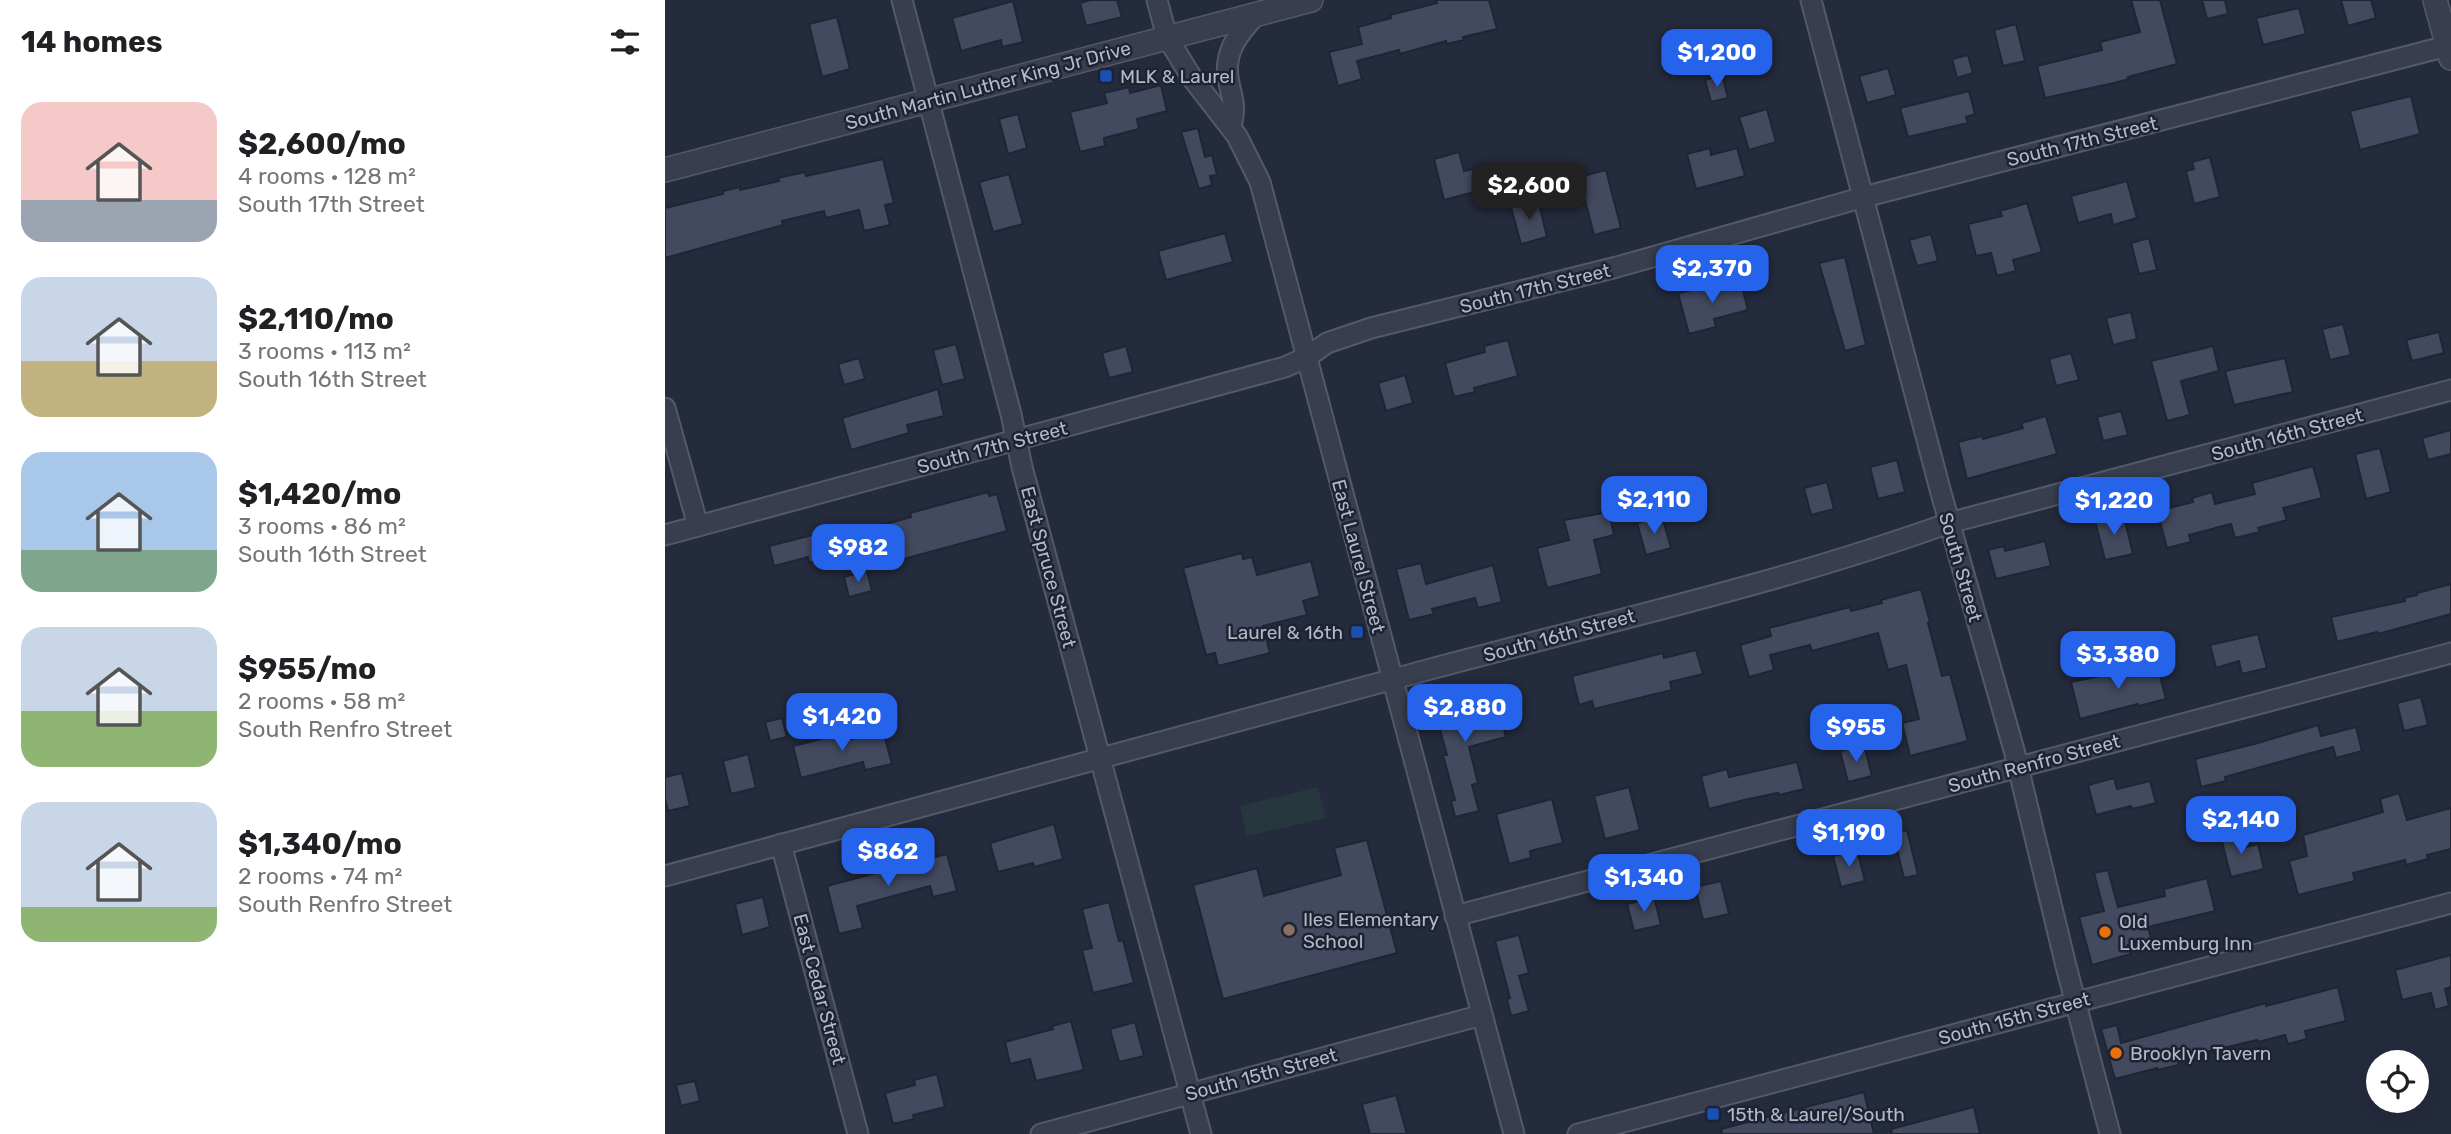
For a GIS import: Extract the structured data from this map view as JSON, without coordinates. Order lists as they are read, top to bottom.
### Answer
{
  "streets": {
    "street": [
      "South Martin Luther King Jr Drive",
      "South 17th Street",
      "South 16th Street",
      "East Laurel Street",
      "East Spruce Street",
      "South Street",
      "South Renfro Street",
      "East Cedar Street",
      "South 15th Street"
    ]
  },
  "crossings": [
    ["South Martin Luther King Jr Drive", "East Laurel Street"],
    ["South Martin Luther King Jr Drive", "East Spruce Street"],
    ["South 17th Street", "East Laurel Street"],
    ["South 17th Street", "East Spruce Street"],
    ["South 17th Street", "South Street"],
    ["South 16th Street", "East Laurel Street"],
    ["South 16th Street", "East Spruce Street"],
    ["South 16th Street", "South Street"],
    ["South 16th Street", "East Cedar Street"],
    ["East Laurel Street", "South Renfro Street"],
    ["East Laurel Street", "South 15th Street"],
    ["East Spruce Street", "South 15th Street"],
    ["South Street", "South Renfro Street"],
    ["South Street", "South 15th Street"]
  ],
  "places": {
    "transit": ["MLK & Laurel", "Laurel & 16th", "15th & Laurel/South"],
    "other": ["Iles Elementary School", "Old Luxemburg Inn", "Brooklyn Tavern"]
  },
  "page": {
    "heading": "14 homes",
    "price": [
      "$1,200",
      "$2,600",
      "$2,370",
      "$2,110",
      "$1,220",
      "$982",
      "$3,380",
      "$2,880",
      "$1,420",
      "$955",
      "$2,140",
      "$1,190",
      "$862",
      "$1,340"
    ],
    "list": [
      {
        "name": "$2,600/mo",
        "note": "4 rooms · 128 m² · South 17th Street"
      },
      {
        "name": "$2,110/mo",
        "note": "3 rooms · 113 m² · South 16th Street"
      },
      {
        "name": "$1,420/mo",
        "note": "3 rooms · 86 m² · South 16th Street"
      },
      {
        "name": "$955/mo",
        "note": "2 rooms · 58 m² · South Renfro Street"
      },
      {
        "name": "$1,340/mo",
        "note": "2 rooms · 74 m² · South Renfro Street"
      }
    ]
  }
}
